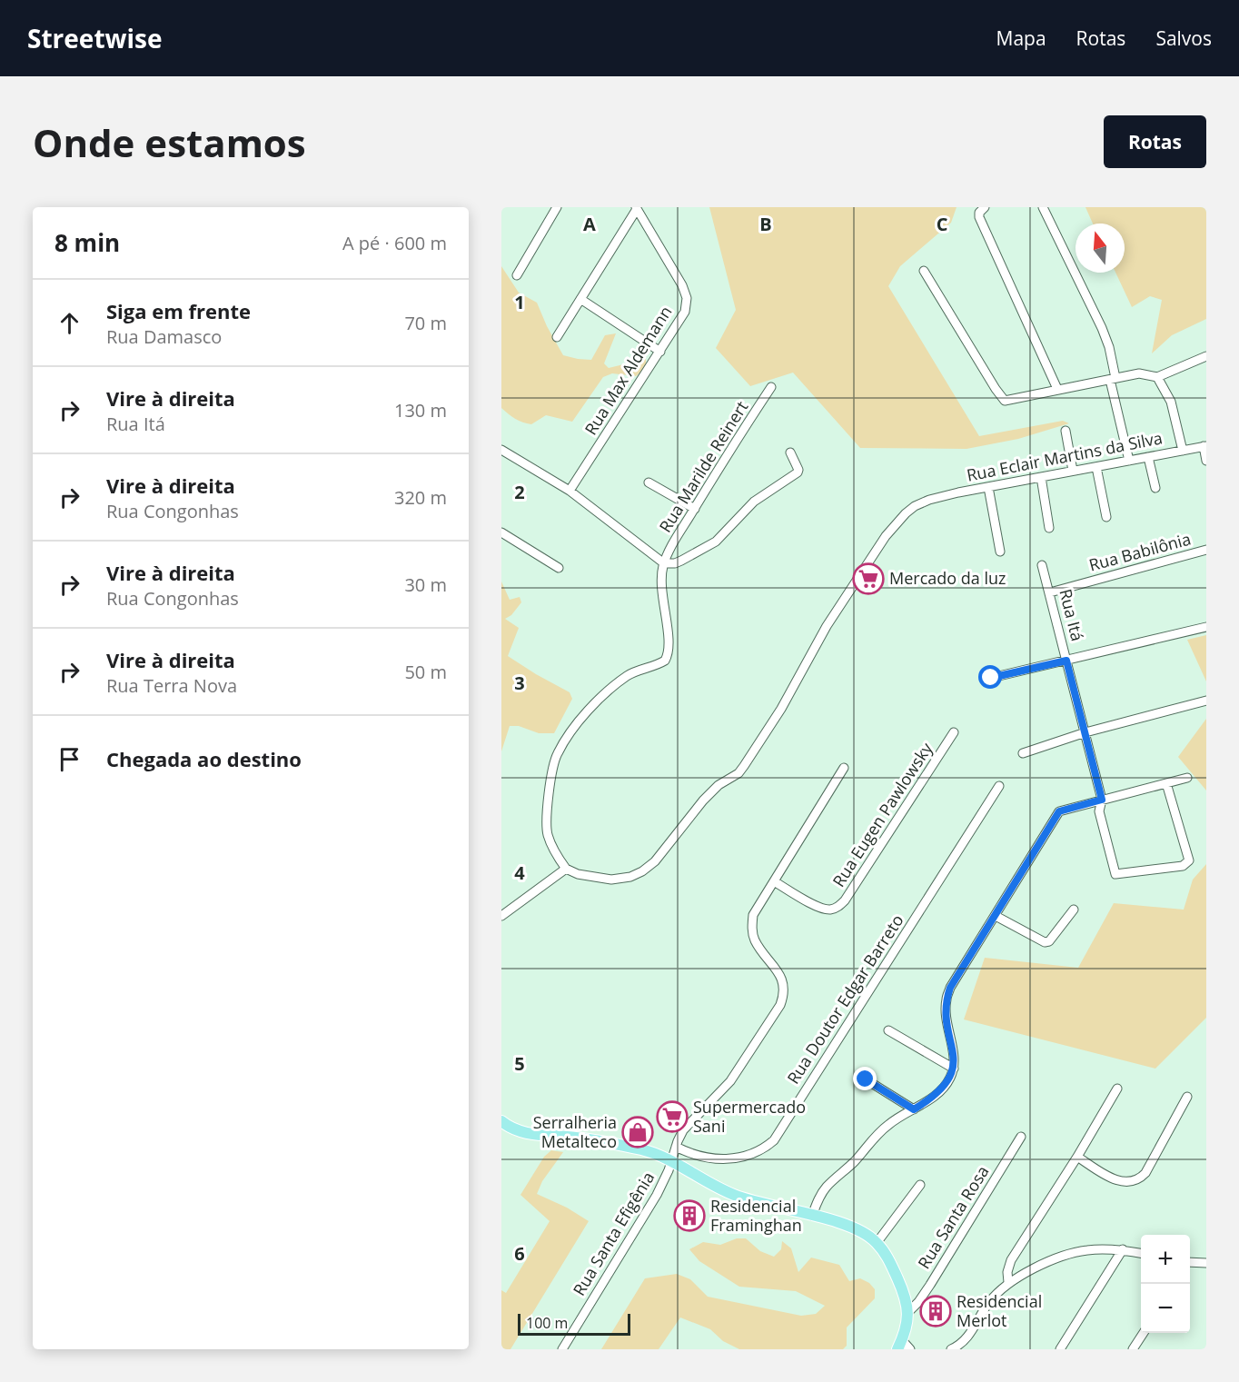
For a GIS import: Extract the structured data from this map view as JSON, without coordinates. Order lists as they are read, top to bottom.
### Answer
{
  "streets": {
    "street": [
      "Rua Max Aldemann",
      "Rua Eclair Martins da Silva",
      "Rua Marilde Reinert",
      "Rua Babilônia",
      "Rua Itá",
      "Rua Eugen Pawlowsky",
      "Rua Doutor Edgar Barreto",
      "Rua Santa Rosa",
      "Rua Santa Efigênia"
    ]
  },
  "crossings": [
    ["Rua Babilônia", "Rua Itá"],
    ["Rua Eugen Pawlowsky", "Rua Santa Efigênia"],
    ["Rua Doutor Edgar Barreto", "Rua Santa Efigênia"]
  ],
  "places": {
    "supermarket": ["Mercado da luz", "Supermercado Sani"],
    "shop": ["Serralheria Metalteco"],
    "building": ["Residencial Framinghan", "Residencial Merlot"]
  },
  "scale_bar": "100 m",
  "north": "top",
  "page": {
    "header": "Streetwise",
    "nav": ["Mapa", "Rotas", "Salvos"],
    "buttons": "Rotas",
    "title": "Onde estamos",
    "heading": ["8 min", "A pé · 600 m"],
    "list": [
      ["Siga em frente", "Rua Damasco", "70 m"],
      ["Vire à direita", "Rua Itá", "130 m"],
      ["Vire à direita", "Rua Congonhas", "320 m"],
      ["Vire à direita", "Rua Congonhas", "30 m"],
      ["Vire à direita", "Rua Terra Nova", "50 m"],
      "Chegada ao destino"
    ],
    "map_buttons": ["+", "−"],
    "scale": "100 m"
  },
  "grid": {
    "columns": ["A", "B", "C"],
    "rows": [
      "1",
      "2",
      "3",
      "4",
      "5",
      "6"
    ]
  }
}
